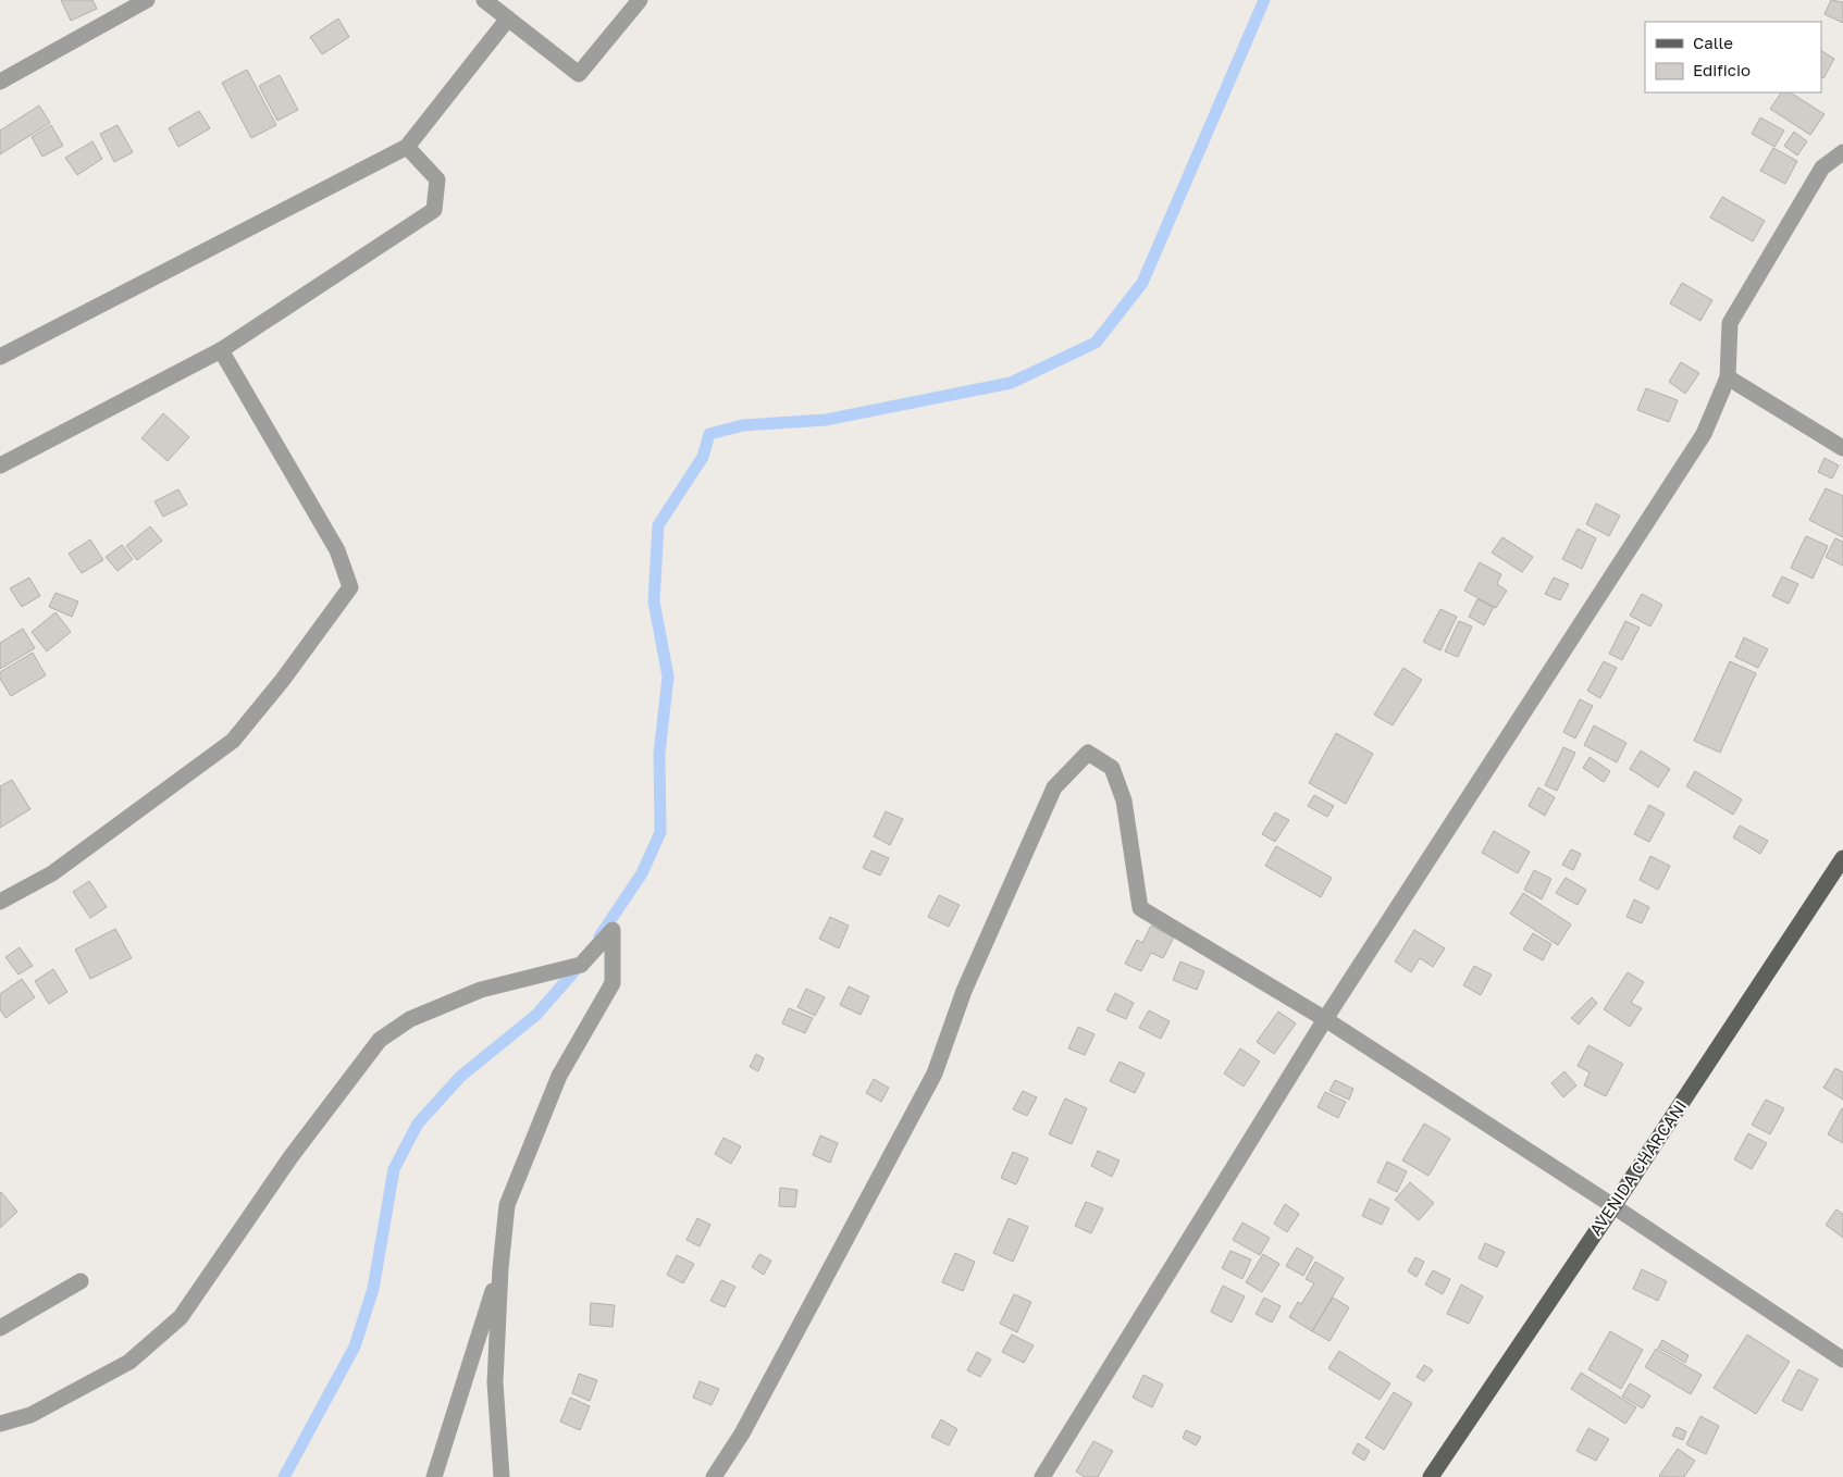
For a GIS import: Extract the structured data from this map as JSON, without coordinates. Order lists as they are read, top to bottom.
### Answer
{
  "streets": {
    "main road": ["AVENIDA CHARCANI"]
  },
  "legend": ["Calle", "Edificio"]
}
